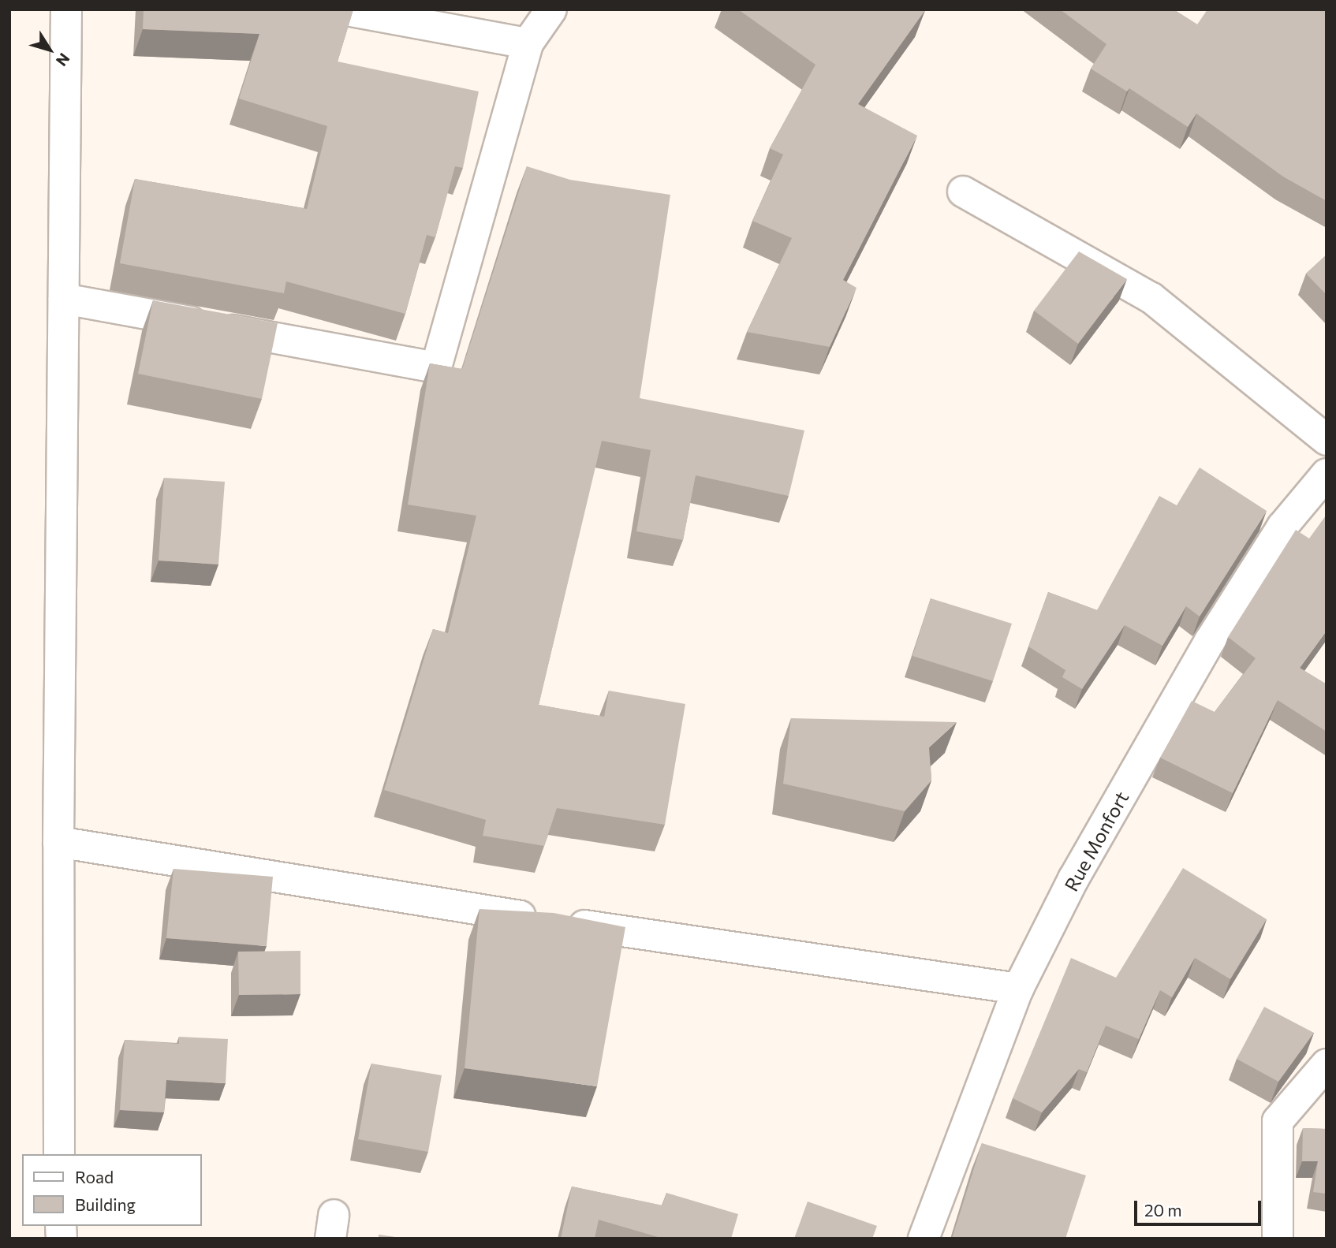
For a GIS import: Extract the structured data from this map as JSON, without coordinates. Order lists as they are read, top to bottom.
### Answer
{
  "streets": {
    "street": ["Rue Monfort"]
  },
  "legend": ["Road", "Building"],
  "scale_bar": "20 m",
  "north": "bottom right"
}
